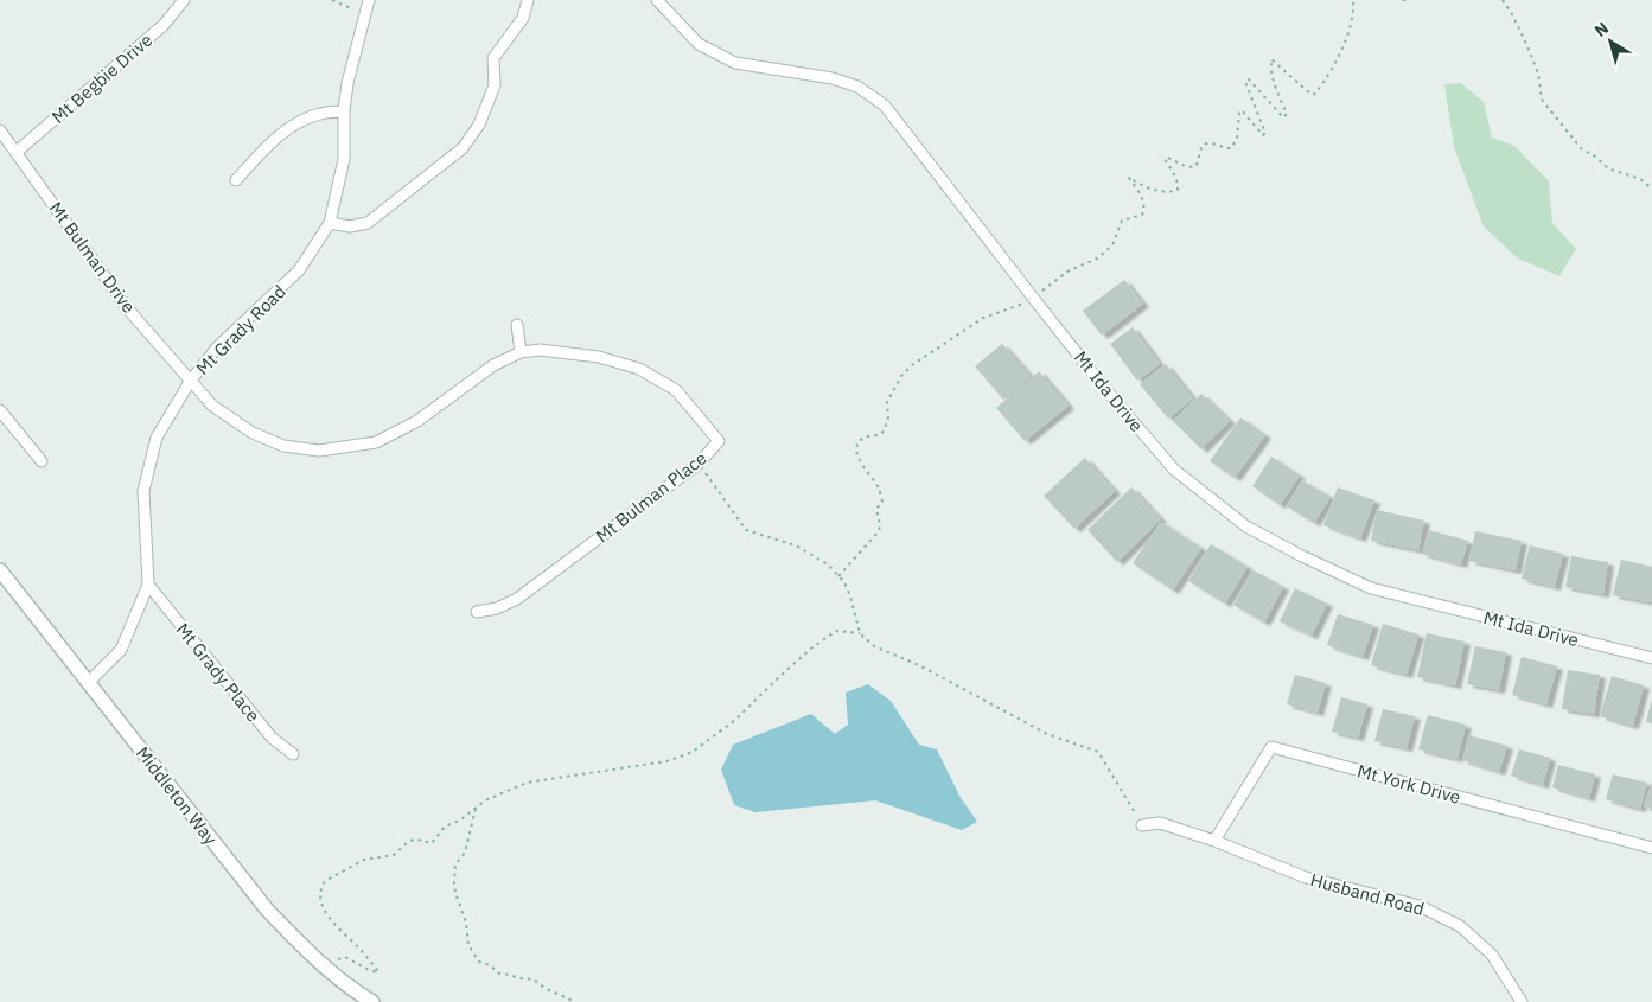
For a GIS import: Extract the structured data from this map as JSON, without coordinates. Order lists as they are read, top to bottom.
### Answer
{
  "streets": {
    "street": [
      "Mt Begbie Drive",
      "Mt Bulman Drive",
      "Mt Grady Road",
      "Mt Ida Drive",
      "Mt Bulman Place",
      "Mt Grady Place",
      "Mt York Drive",
      "Middleton Way",
      "Husband Road"
    ]
  },
  "crossings": [
    ["Mt Begbie Drive", "Mt Bulman Drive"],
    ["Mt Bulman Drive", "Mt Grady Road"],
    ["Mt Bulman Drive", "Mt Bulman Place"],
    ["Mt Grady Road", "Mt Bulman Place"],
    ["Mt Grady Road", "Mt Grady Place"],
    ["Mt Grady Road", "Middleton Way"],
    ["Mt York Drive", "Husband Road"]
  ],
  "north": "top left"
}
